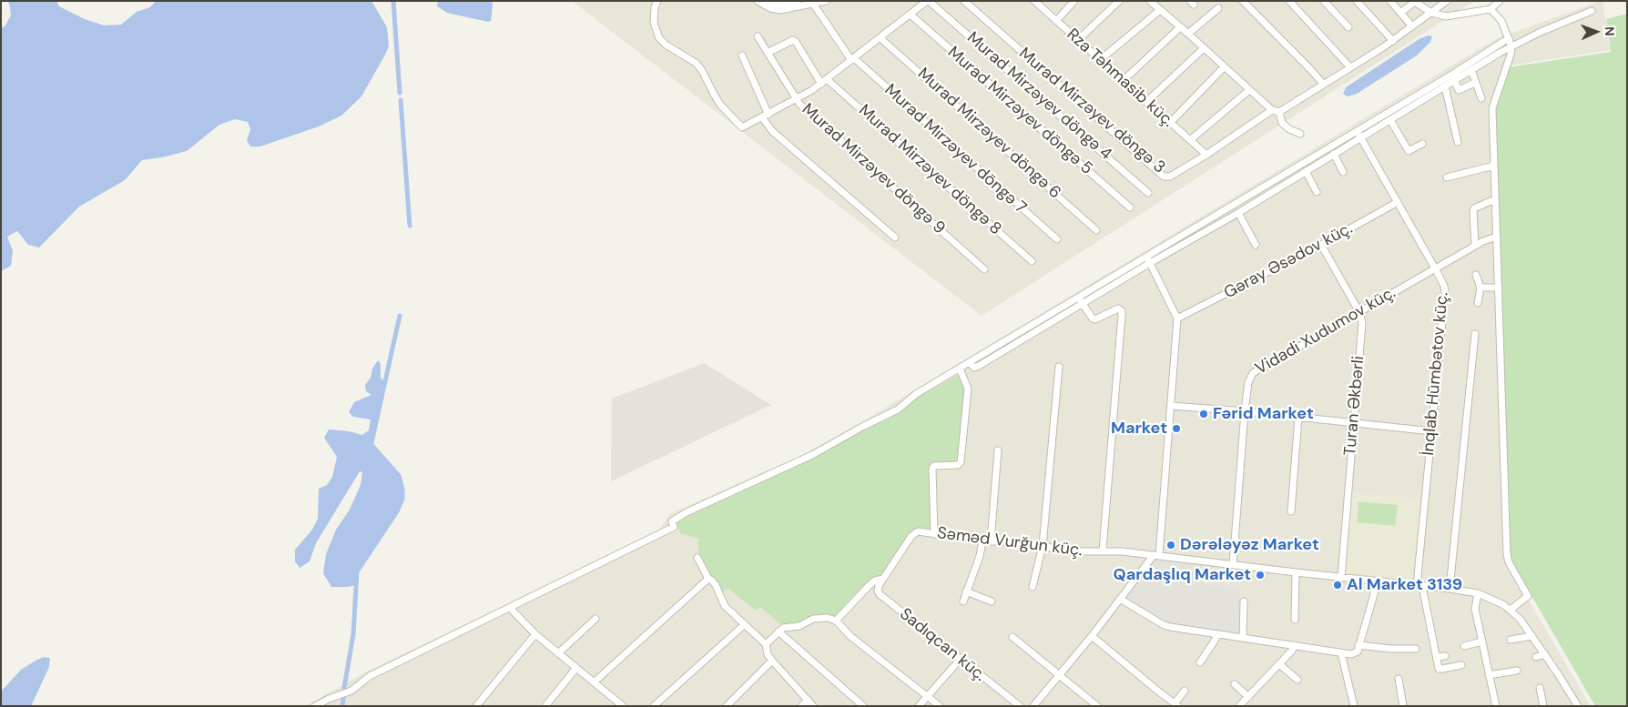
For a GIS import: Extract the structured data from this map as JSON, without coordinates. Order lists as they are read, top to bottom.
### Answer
{
  "streets": {
    "street": [
      "Rza Təhmasib küç.",
      "Murad Mirzəyev döngə 4",
      "Murad Mirzəyev döngə 5",
      "Murad Mirzəyev döngə 3",
      "Murad Mirzəyev döngə 6",
      "Murad Mirzəyev döngə 7",
      "Murad Mirzəyev döngə 9",
      "Murad Mirzəyev döngə 8",
      "Gəray Əsədov küç.",
      "Vidadi Xudumov küç.",
      "İnqlab Hümbətov küç.",
      "Turan Əkbərli",
      "Səməd Vurğun küç.",
      "Sadıqcan küç."
    ]
  },
  "crossings": [
    ["Rza Təhmasib küç.", "Murad Mirzəyev döngə 3"],
    ["Murad Mirzəyev döngə 9", "Murad Mirzəyev döngə 8"],
    ["Gəray Əsədov küç.", "İnqlab Hümbətov küç."],
    ["Gəray Əsədov küç.", "Turan Əkbərli"],
    ["Vidadi Xudumov küç.", "İnqlab Hümbətov küç."],
    ["Vidadi Xudumov küç.", "Turan Əkbərli"],
    ["Vidadi Xudumov küç.", "Səməd Vurğun küç."],
    ["İnqlab Hümbətov küç.", "Səməd Vurğun küç."],
    ["Turan Əkbərli", "Səməd Vurğun küç."],
    ["Səməd Vurğun küç.", "Sadıqcan küç."]
  ],
  "places": [
    "Fərid Market",
    "Market",
    "Dərələyəz Market",
    "Qardaşlıq Market",
    "Al Market 3139"
  ],
  "north": "right"
}
